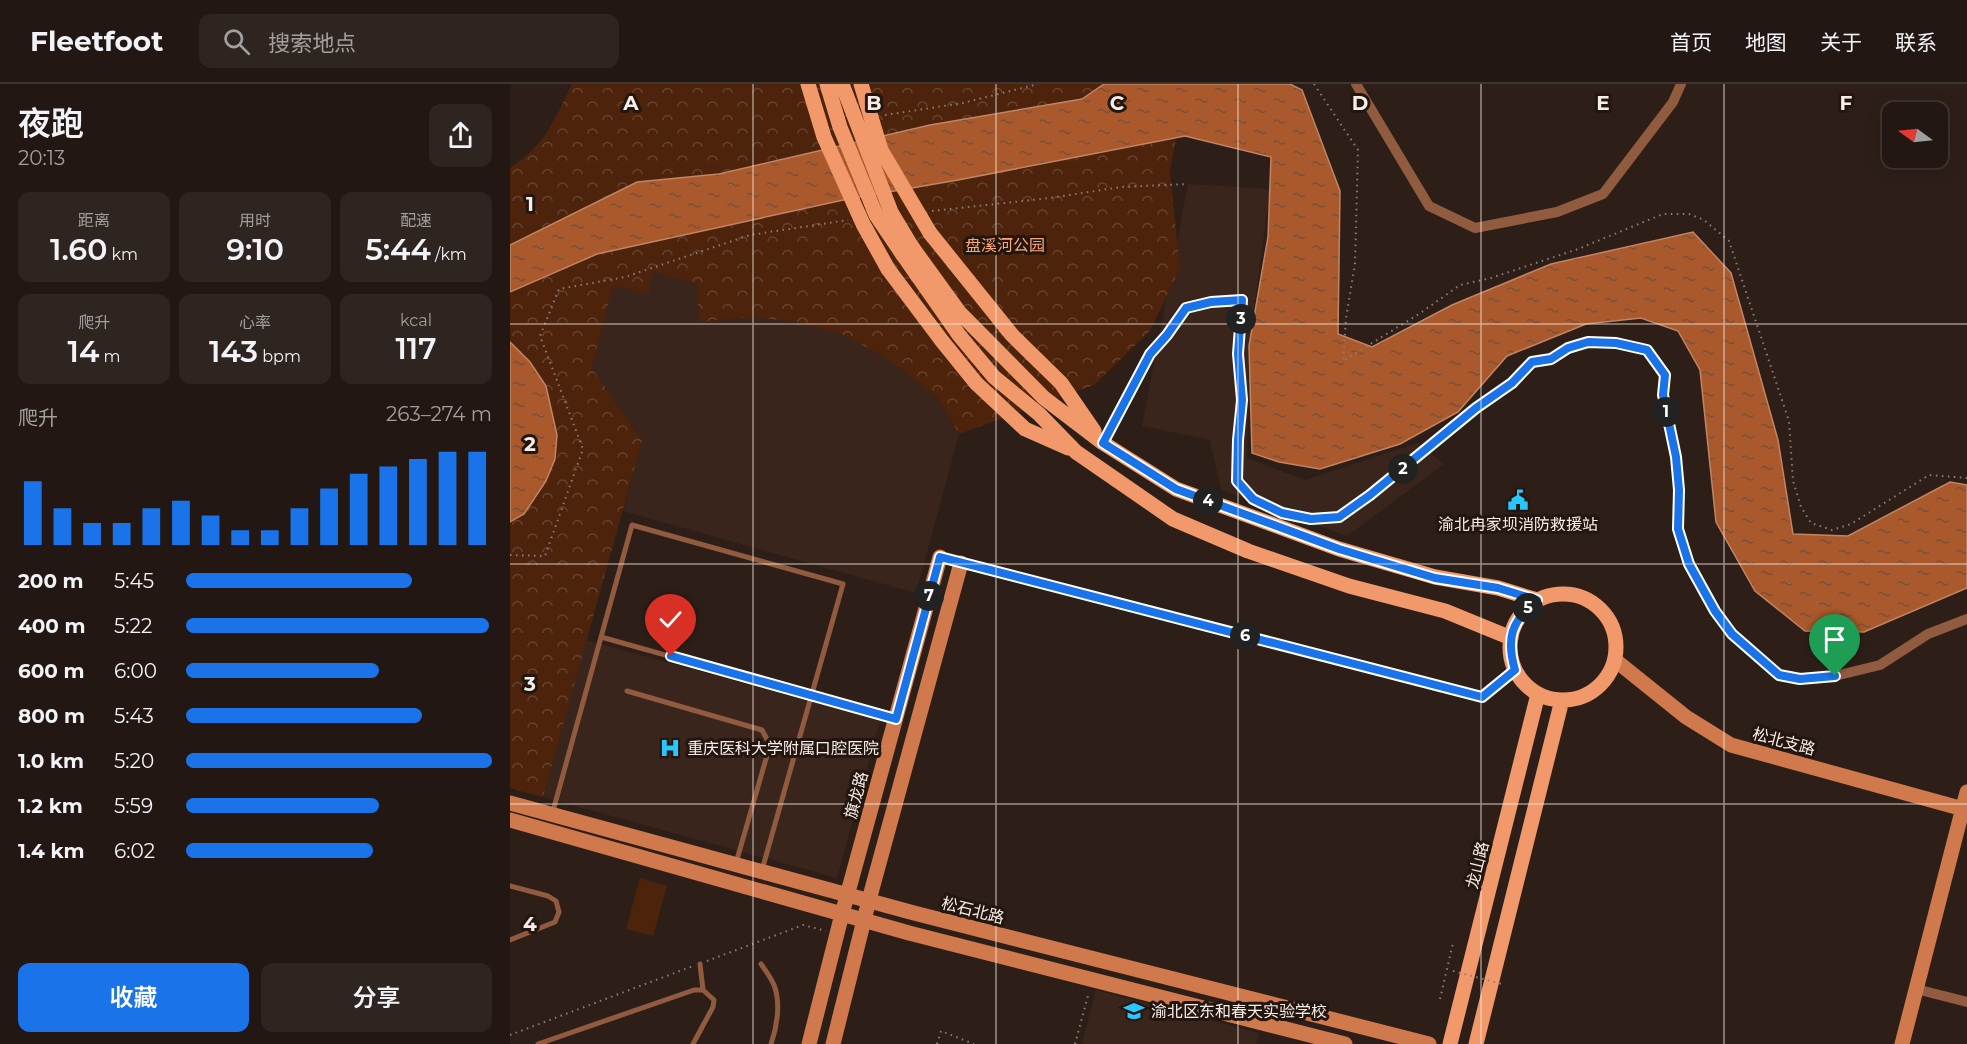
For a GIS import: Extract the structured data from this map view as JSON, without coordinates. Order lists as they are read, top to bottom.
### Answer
{
  "streets": {
    "main road": [
      "松北支路",
      "旗龙路",
      "龙山路",
      "松石北路"
    ]
  },
  "crossings": [
    ["松北支路", "龙山路"],
    ["旗龙路", "松石北路"]
  ],
  "parks": ["盘溪河公园"],
  "places": {
    "public building": ["渝北冉家坝消防救援站"],
    "hospital": ["重庆医科大学附属口腔医院"],
    "school or university": ["渝北区东和春天实验学校"]
  },
  "north": "left",
  "page": {
    "header": "Fleetfoot",
    "search": "搜索地点",
    "nav": [
      "首页",
      "地图",
      "关于",
      "联系"
    ],
    "heading": ["夜跑", "20:13"],
    "stats": [
      ["距离", "1.60 km"],
      ["用时", "9:10"],
      ["配速", "5:44 /km"],
      ["爬升", "14 m"],
      ["心率", "143 bpm"],
      ["kcal", "117"]
    ],
    "pins": [
      "3",
      "1",
      "2",
      "4",
      "7",
      "5",
      "6"
    ],
    "chart": ["爬升", "263–274 m"],
    "list": [
      {
        "name": "200 m",
        "note": "5:45"
      },
      {
        "name": "400 m",
        "note": "5:22"
      },
      {
        "name": "600 m",
        "note": "6:00"
      },
      {
        "name": "800 m",
        "note": "5:43"
      },
      {
        "name": "1.0 km",
        "note": "5:20"
      },
      {
        "name": "1.2 km",
        "note": "5:59"
      },
      {
        "name": "1.4 km",
        "note": "6:02"
      }
    ],
    "buttons": ["收藏", "分享"]
  },
  "grid": {
    "columns": [
      "A",
      "B",
      "C",
      "D",
      "E",
      "F"
    ],
    "rows": [
      "1",
      "2",
      "3",
      "4"
    ]
  }
}
